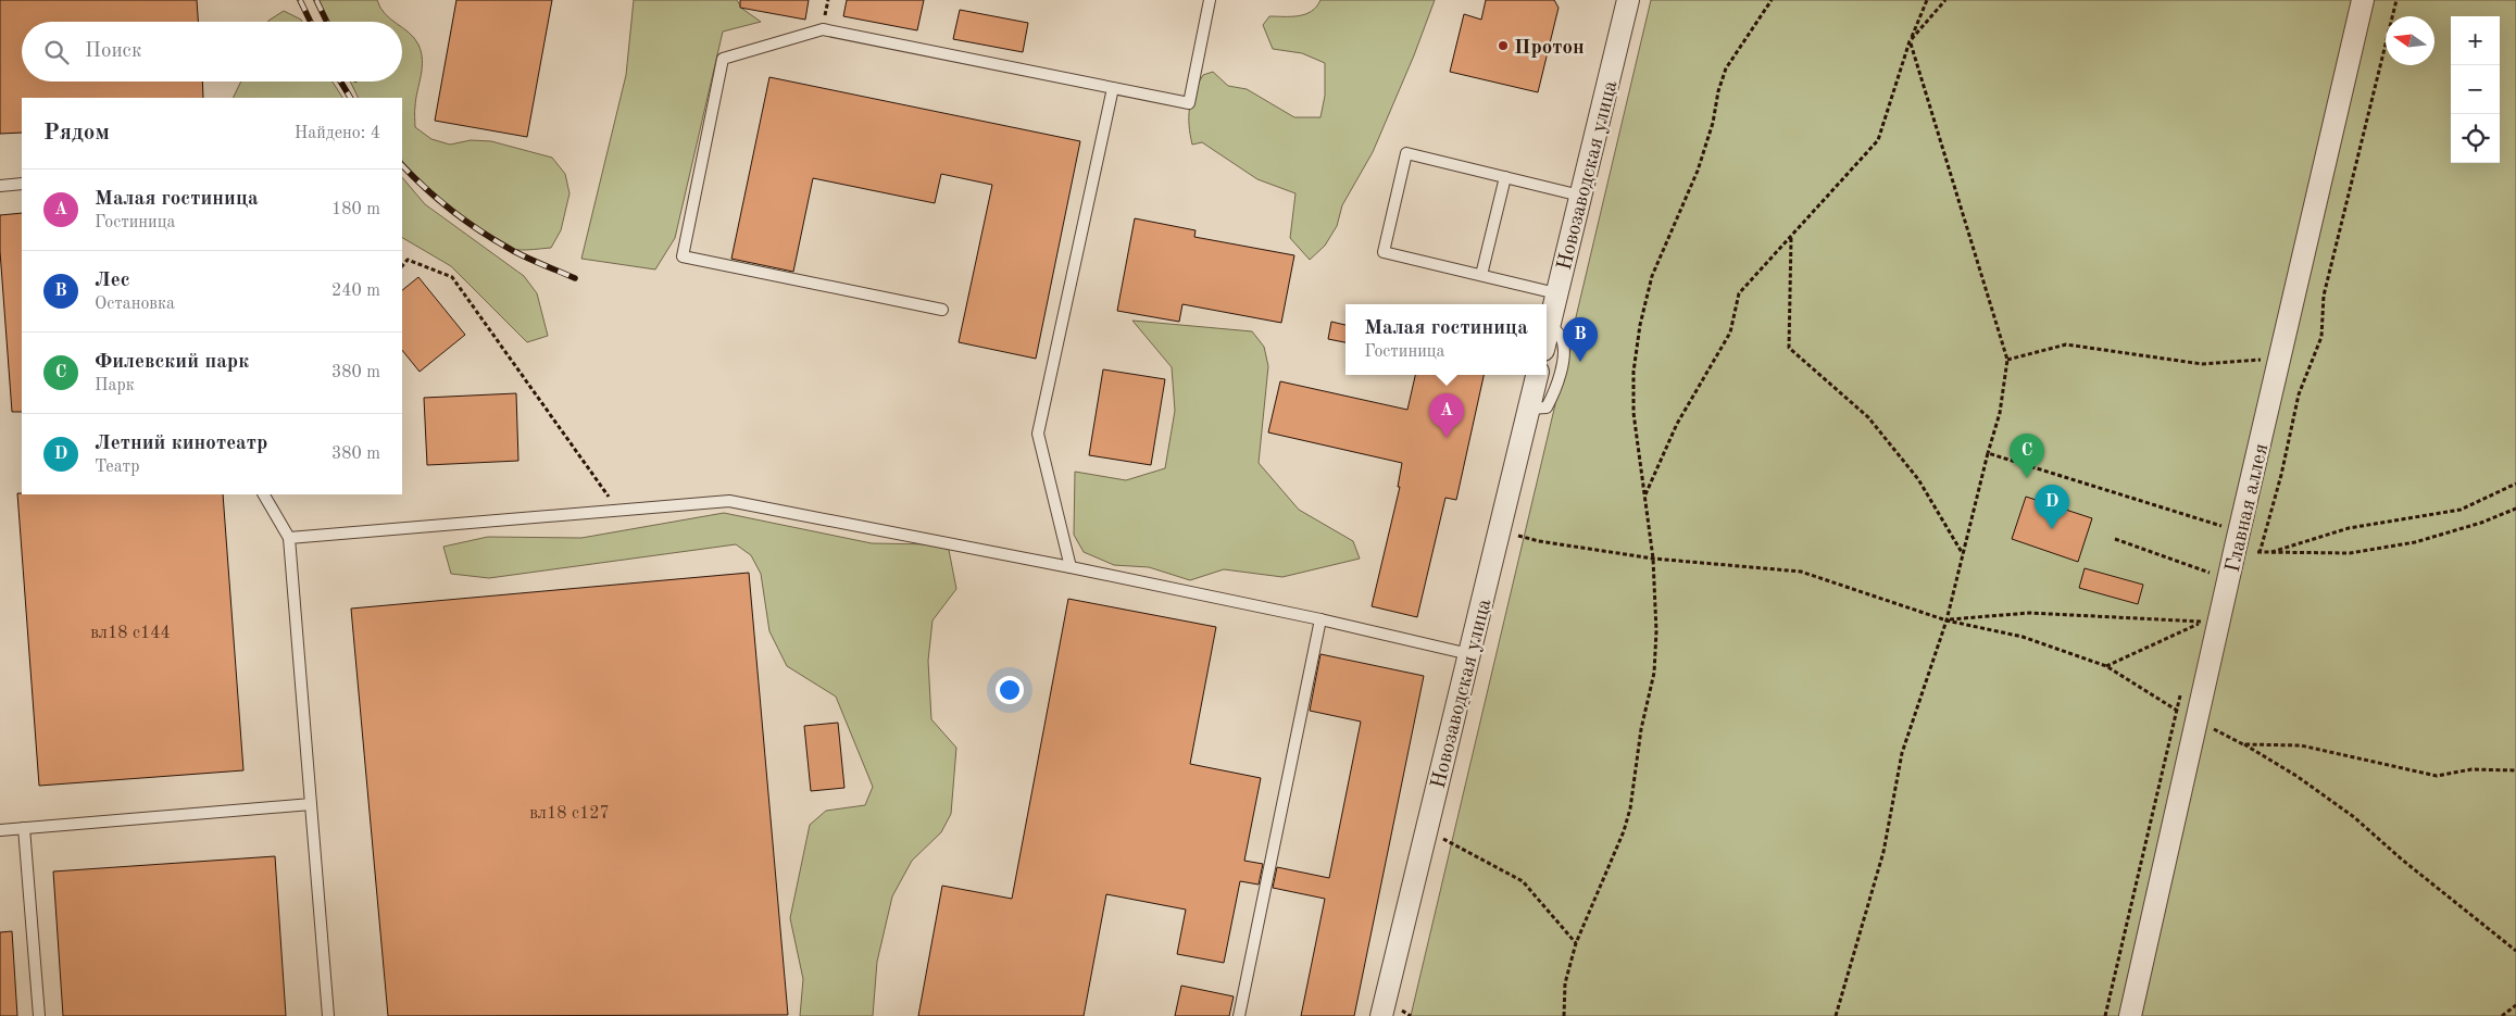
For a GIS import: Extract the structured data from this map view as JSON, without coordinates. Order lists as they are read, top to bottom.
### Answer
{
  "streets": {
    "street": ["Новозаводская улица", "Главная аллея"]
  },
  "places": ["Протон"],
  "house_numbers": ["вл18 с144", "вл18 с127"],
  "north": "left",
  "page": {
    "map_buttons": ["+", "−"],
    "search": "Поиск",
    "heading": ["Рядом", "Найдено: 4"],
    "list": [
      {
        "mark": "A",
        "name": "Малая гостиница",
        "note": "Гостиница",
        "value": "180 m"
      },
      {
        "mark": "B",
        "name": "Лес",
        "note": "Остановка",
        "value": "240 m"
      },
      {
        "mark": "C",
        "name": "Филевский парк",
        "note": "Парк",
        "value": "380 m"
      },
      {
        "mark": "D",
        "name": "Летний кинотеатр",
        "note": "Театр",
        "value": "380 m"
      }
    ],
    "popup": ["Малая гостиница", "Гостиница"],
    "pins": [
      "B",
      "A",
      "C",
      "D"
    ]
  }
}
